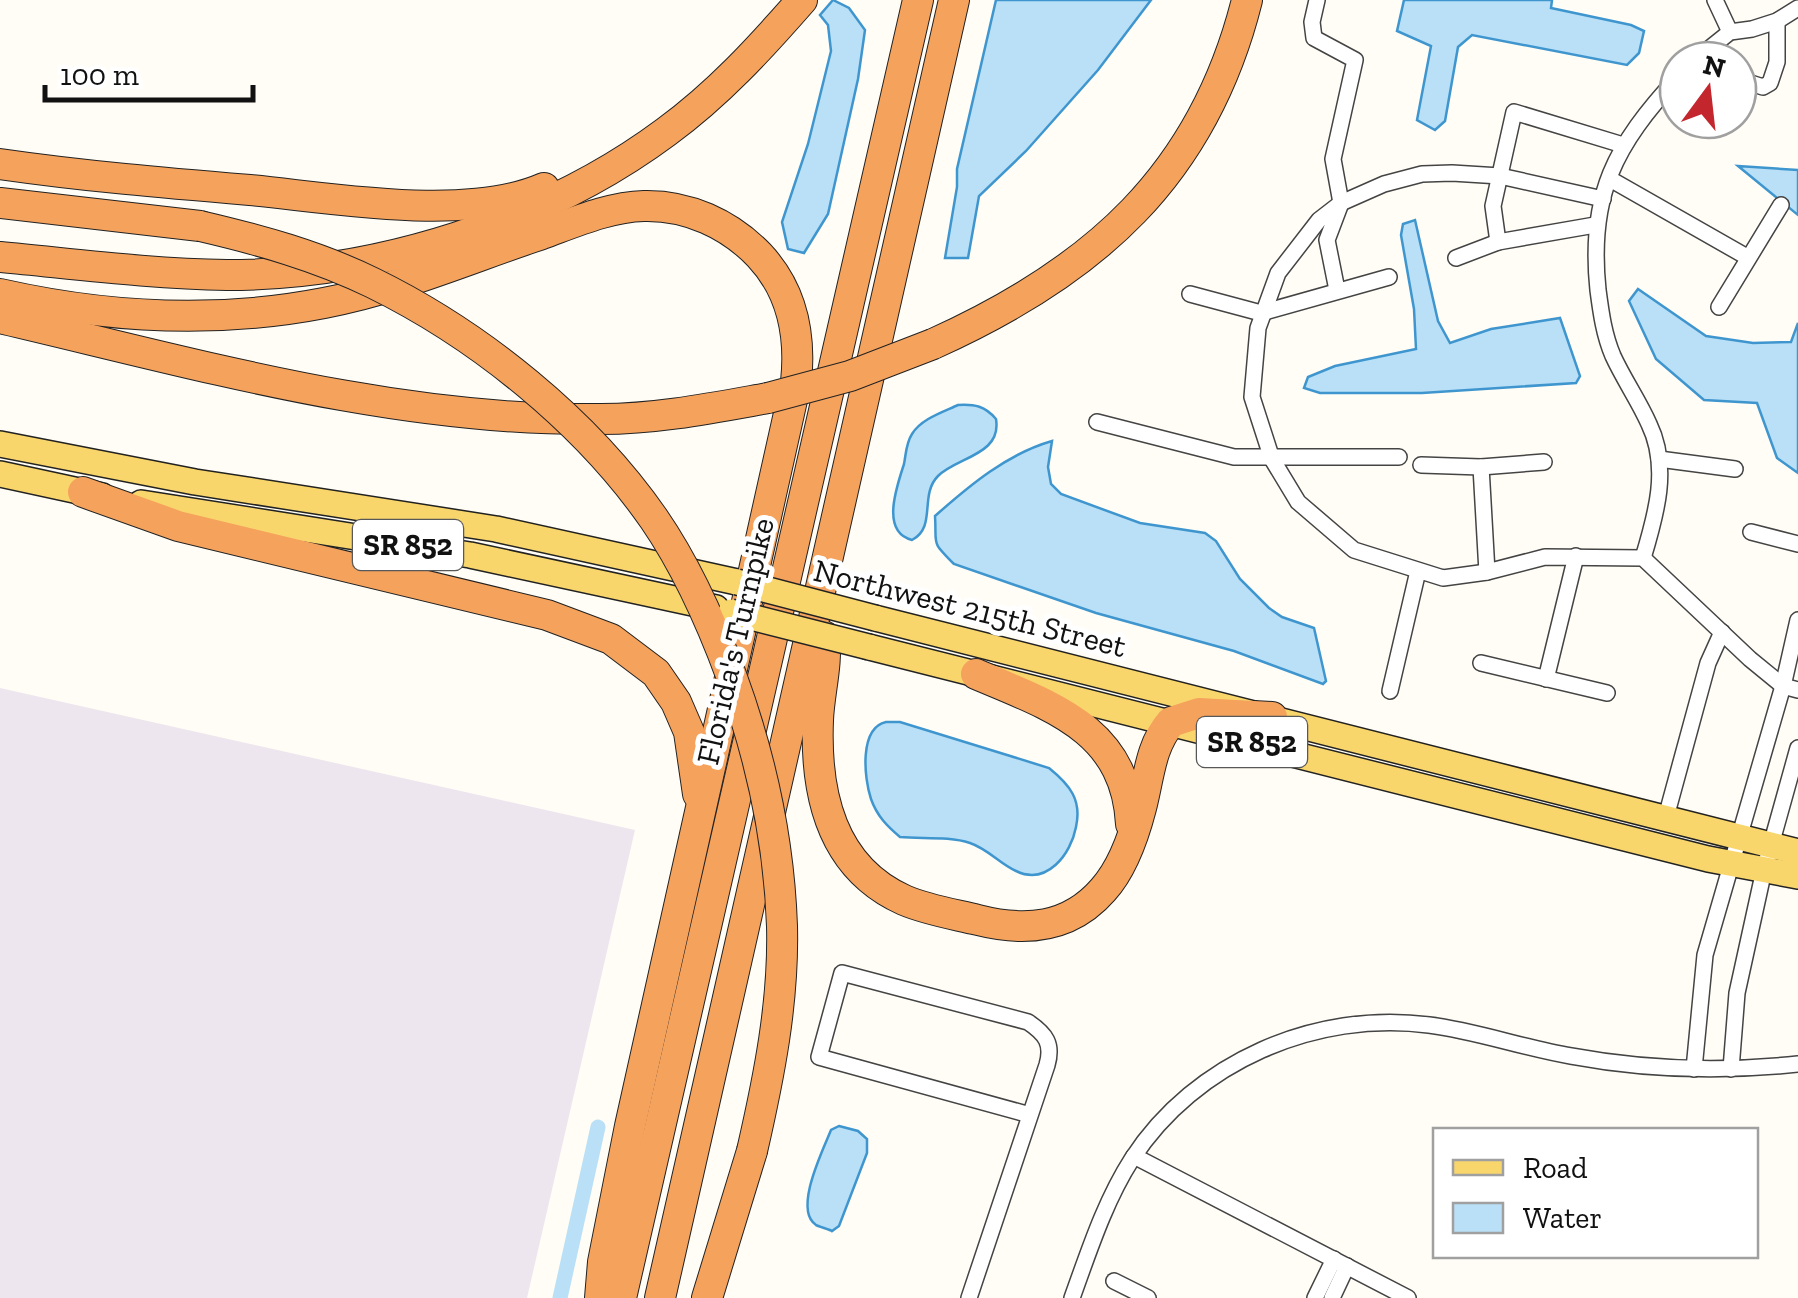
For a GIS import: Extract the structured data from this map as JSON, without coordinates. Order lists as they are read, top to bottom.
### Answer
{
  "streets": {
    "highway": ["Florida's Turnpike"],
    "main road": ["SR 852", "Northwest 215th Street"]
  },
  "legend": ["Road", "Water"],
  "scale_bar": "100 m",
  "north": "top"
}
